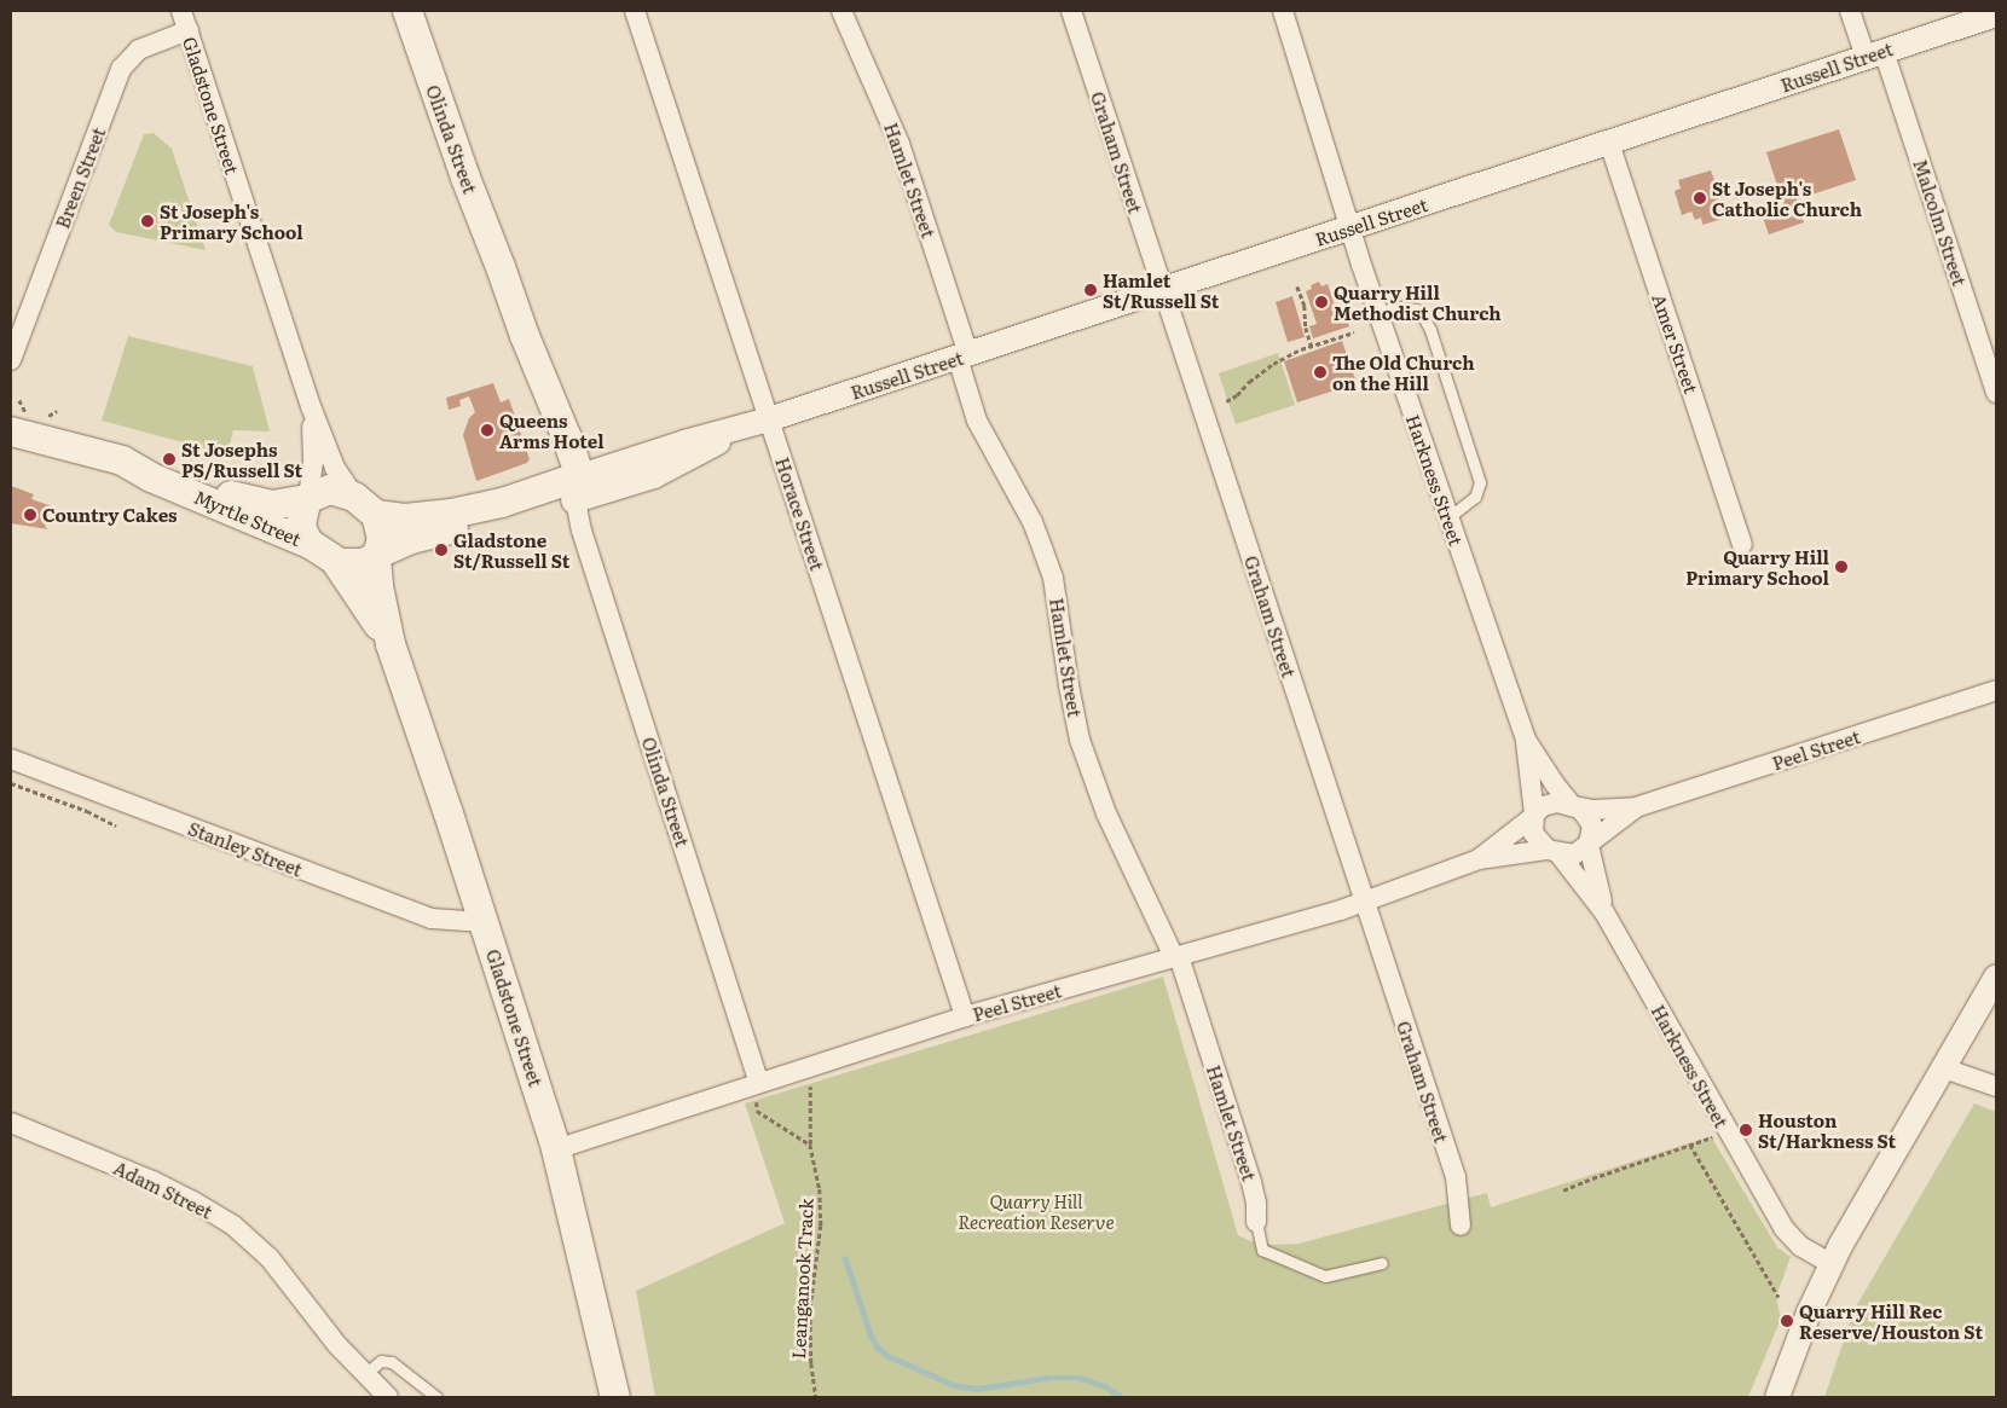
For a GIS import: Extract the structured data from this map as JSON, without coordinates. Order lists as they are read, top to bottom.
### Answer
{
  "streets": {
    "main road": [
      "Russell Street",
      "Gladstone Street",
      "Olinda Street",
      "Myrtle Street"
    ],
    "street": [
      "Graham Street",
      "Breen Street",
      "Hamlet Street",
      "Malcolm Street",
      "Amer Street",
      "Harkness Street",
      "Horace Street",
      "Peel Street",
      "Stanley Street",
      "Adam Street"
    ],
    "path": ["Leanganook Track"]
  },
  "crossings": [
    ["Russell Street", "Gladstone Street"],
    ["Russell Street", "Olinda Street"],
    ["Russell Street", "Graham Street"],
    ["Russell Street", "Hamlet Street"],
    ["Russell Street", "Malcolm Street"],
    ["Russell Street", "Amer Street"],
    ["Russell Street", "Harkness Street"],
    ["Russell Street", "Horace Street"],
    ["Russell Street", "Myrtle Street"],
    ["Gladstone Street", "Breen Street"],
    ["Gladstone Street", "Myrtle Street"],
    ["Gladstone Street", "Peel Street"],
    ["Gladstone Street", "Stanley Street"],
    ["Olinda Street", "Peel Street"],
    ["Graham Street", "Peel Street"],
    ["Hamlet Street", "Peel Street"],
    ["Harkness Street", "Peel Street"],
    ["Horace Street", "Peel Street"]
  ],
  "parks": ["Quarry Hill Recreation Reserve"],
  "places": [
    "St Joseph's Catholic Church",
    "St Joseph's Primary School",
    "Hamlet St/Russell St",
    "Quarry Hill Methodist Church",
    "The Old Church on the Hill",
    "Queens Arms Hotel",
    "St Josephs PS/Russell St",
    "Country Cakes",
    "Gladstone St/Russell St",
    "Quarry Hill Primary School",
    "Houston St/Harkness St",
    "Quarry Hill Rec Reserve/Houston St"
  ]
}
